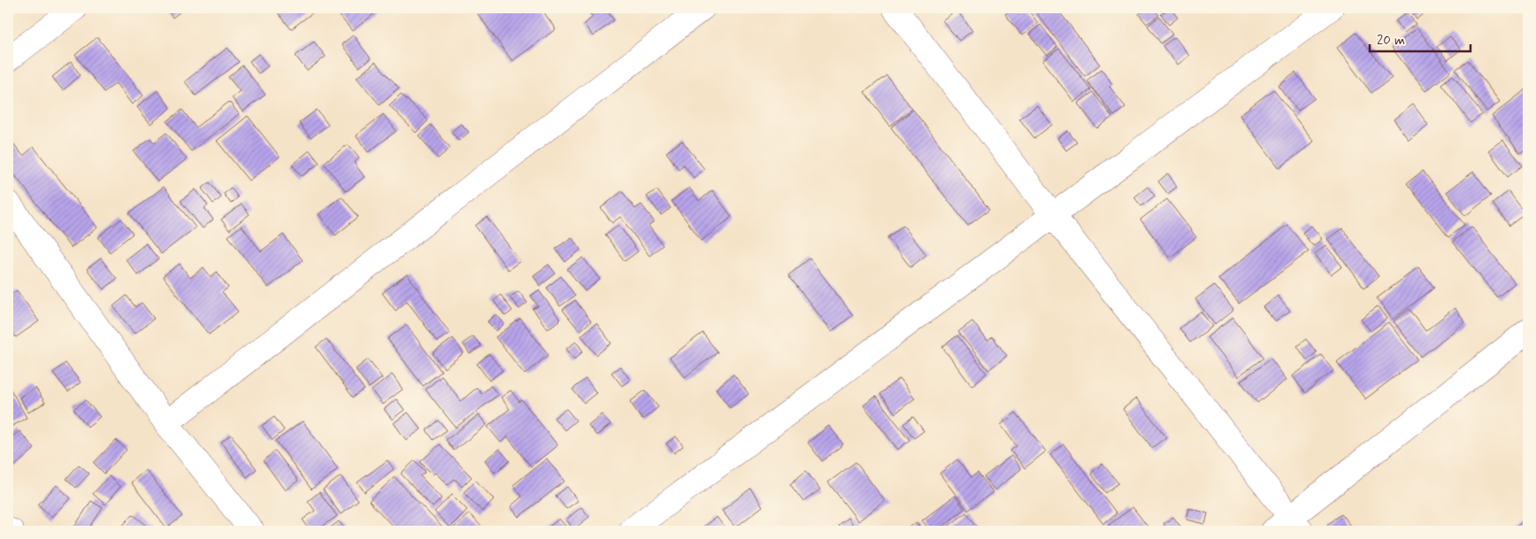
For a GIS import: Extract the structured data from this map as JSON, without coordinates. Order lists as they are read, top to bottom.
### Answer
{
  "scale_bar": "20 m"
}
